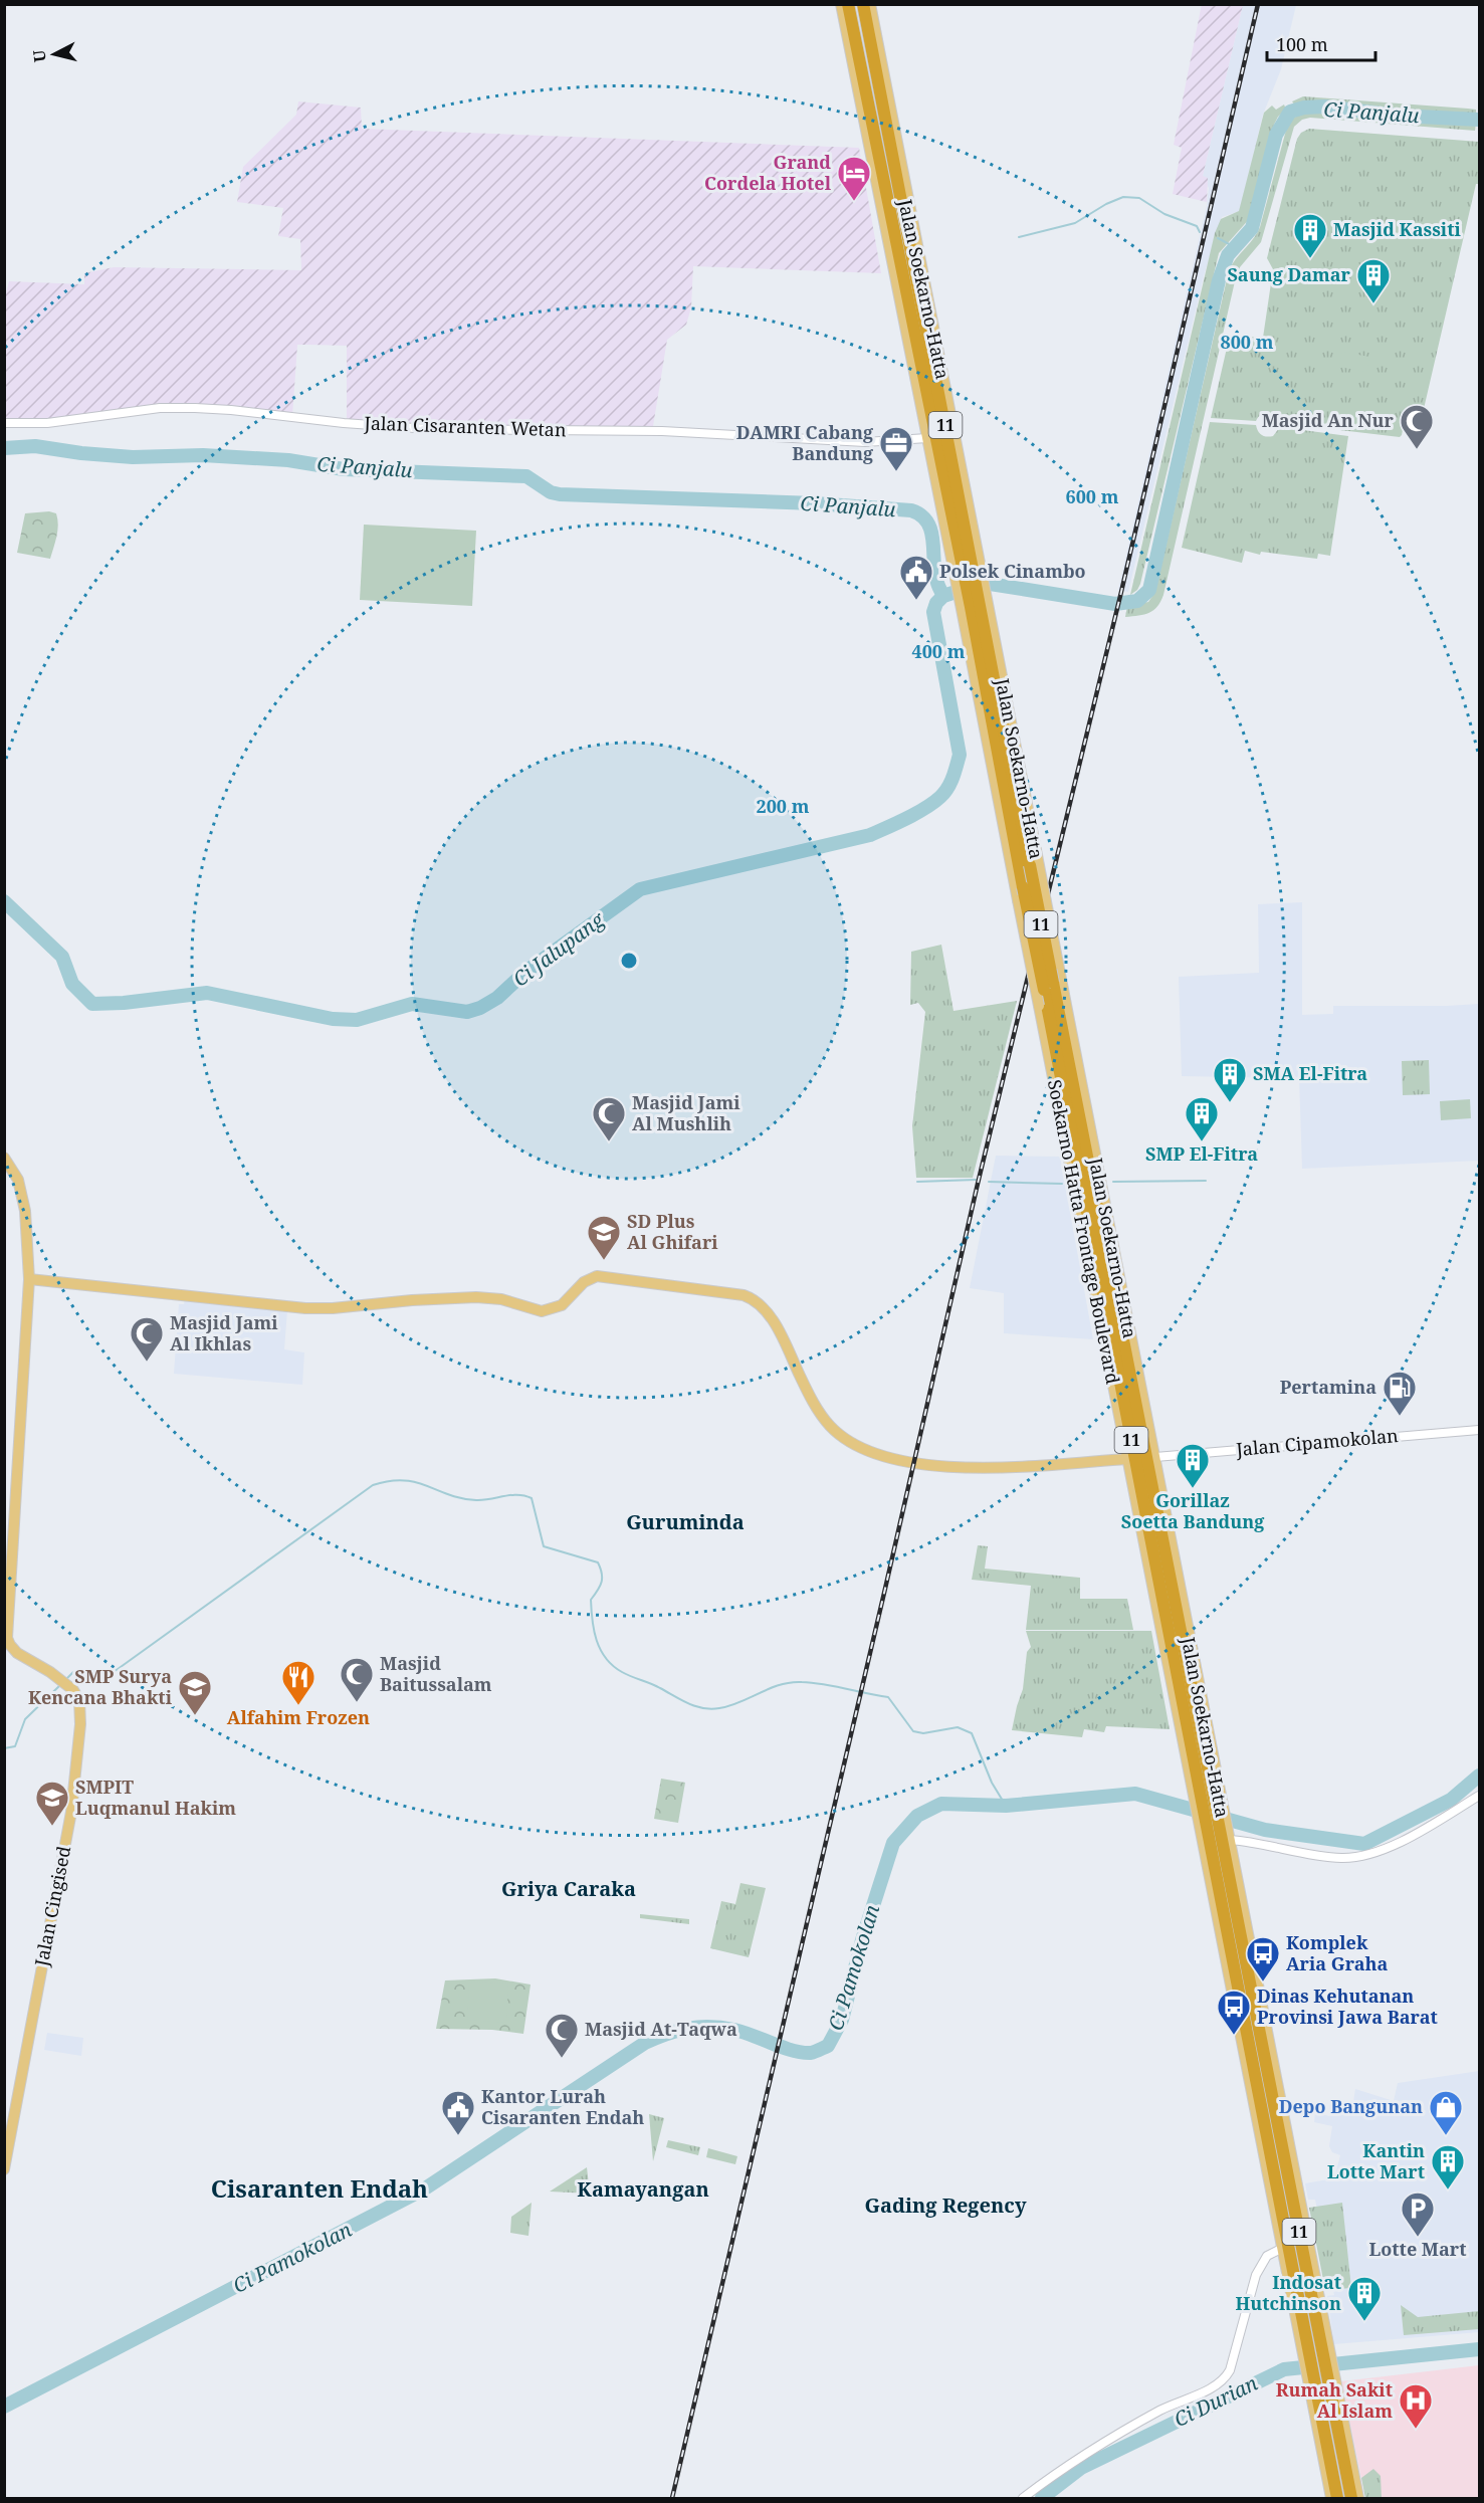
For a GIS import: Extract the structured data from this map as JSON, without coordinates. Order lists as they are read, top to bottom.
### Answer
{
  "streets": {
    "highway": ["Jalan Soekarno-Hatta", "11"],
    "main road": ["Soekarno Hatta Frontage Boulevard", "Jalan Cingised"],
    "street": ["Jalan Cisaranten Wetan", "Jalan Cipamokolan"]
  },
  "crossings": [
    ["Jalan Soekarno-Hatta", "Jalan Cisaranten Wetan"],
    ["Jalan Soekarno-Hatta", "Soekarno Hatta Frontage Boulevard"],
    ["Jalan Soekarno-Hatta", "Jalan Cipamokolan"],
    ["Soekarno Hatta Frontage Boulevard", "Jalan Cipamokolan"]
  ],
  "districts": [
    "Guruminda",
    "Griya Caraka",
    "Cisaranten Endah",
    "Kamayangan",
    "Gading Regency"
  ],
  "water": [
    "Ci Panjalu",
    "Ci Jalupang",
    "Ci Pamokolan",
    "Ci Durian"
  ],
  "places": {
    "hotel": ["Grand Cordela Hotel"],
    "building": [
      "Masjid Kassiti",
      "Saung Damar",
      "SMA El-Fitra",
      "SMP El-Fitra",
      "Gorillaz Soetta Bandung",
      "Kantin Lotte Mart",
      "Indosat Hutchinson"
    ],
    "mosque": [
      "Masjid An Nur",
      "Masjid Jami Al Mushlih",
      "Masjid Jami Al Ikhlas",
      "Masjid Baitussalam",
      "Masjid At-Taqwa"
    ],
    "office": ["DAMRI Cabang Bandung"],
    "public building": ["Polsek Cinambo", "Kantor Lurah Cisaranten Endah"],
    "school or university": ["SD Plus Al Ghifari", "SMP Surya Kencana Bhakti", "SMPIT Luqmanul Hakim"],
    "fuel station": ["Pertamina"],
    "restaurant": ["Alfahim Frozen"],
    "bus stop": ["Komplek Aria Graha", "Dinas Kehutanan Provinsi Jawa Barat"],
    "shop": ["Depo Bangunan"],
    "parking": ["Lotte Mart"],
    "hospital": ["Rumah Sakit Al Islam"]
  },
  "scale_bar": "100 m",
  "north": "left",
  "rings": [
    "800 m",
    "600 m",
    "400 m",
    "200 m"
  ]
}
